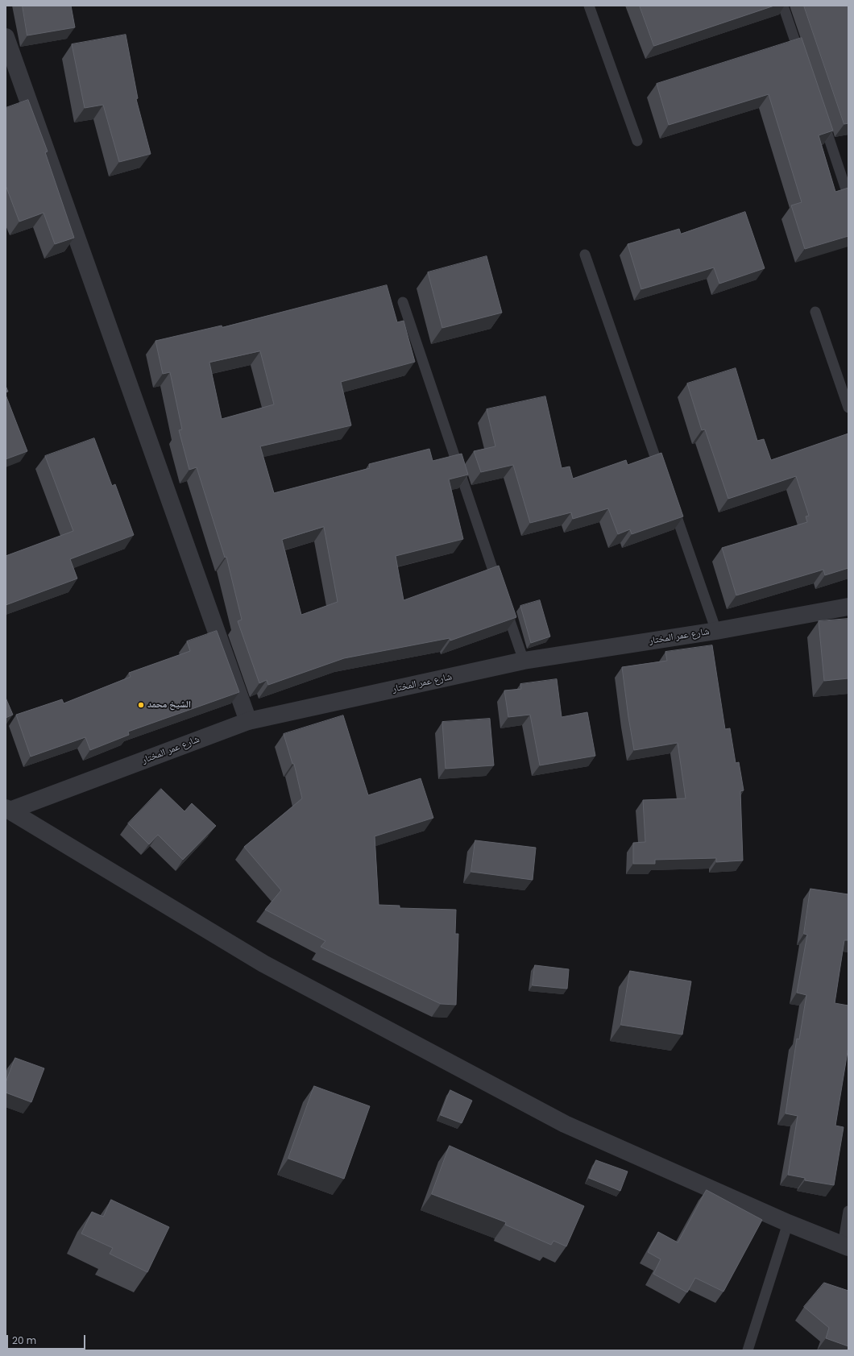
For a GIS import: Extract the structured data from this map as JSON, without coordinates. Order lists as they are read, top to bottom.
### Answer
{
  "streets": {
    "street": ["شارع عمر المختار"]
  },
  "places": ["الشيخ محمد"],
  "scale_bar": "20 m"
}
